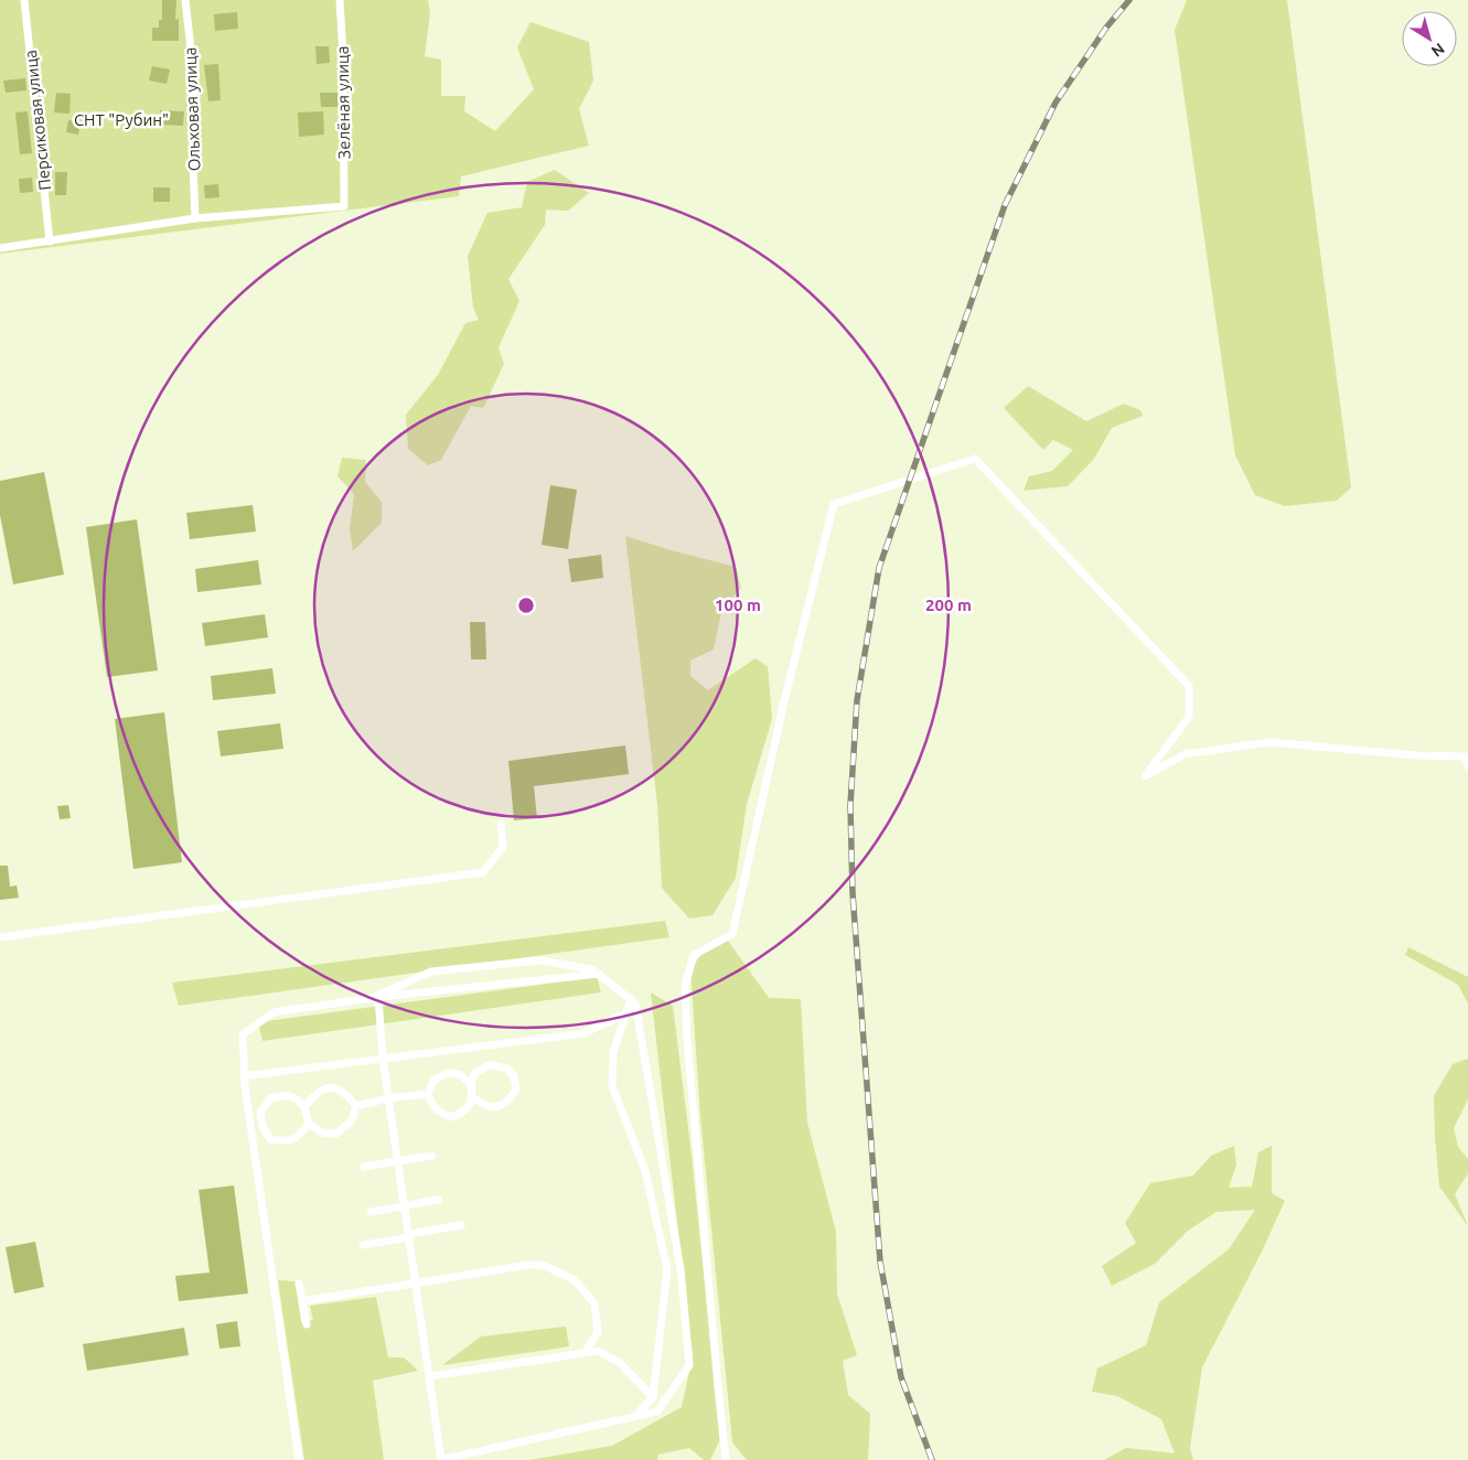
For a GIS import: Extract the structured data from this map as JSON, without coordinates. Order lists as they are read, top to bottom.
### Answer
{
  "streets": {
    "lane": ["Зелёная улица", "Ольховая улица", "Персиковая улица"]
  },
  "crossings": [
    ["Зелёная улица", "Ольховая улица"]
  ],
  "parks": ["СНТ \"Рубин\""],
  "north": "bottom right",
  "rings": ["100 m", "200 m"]
}
